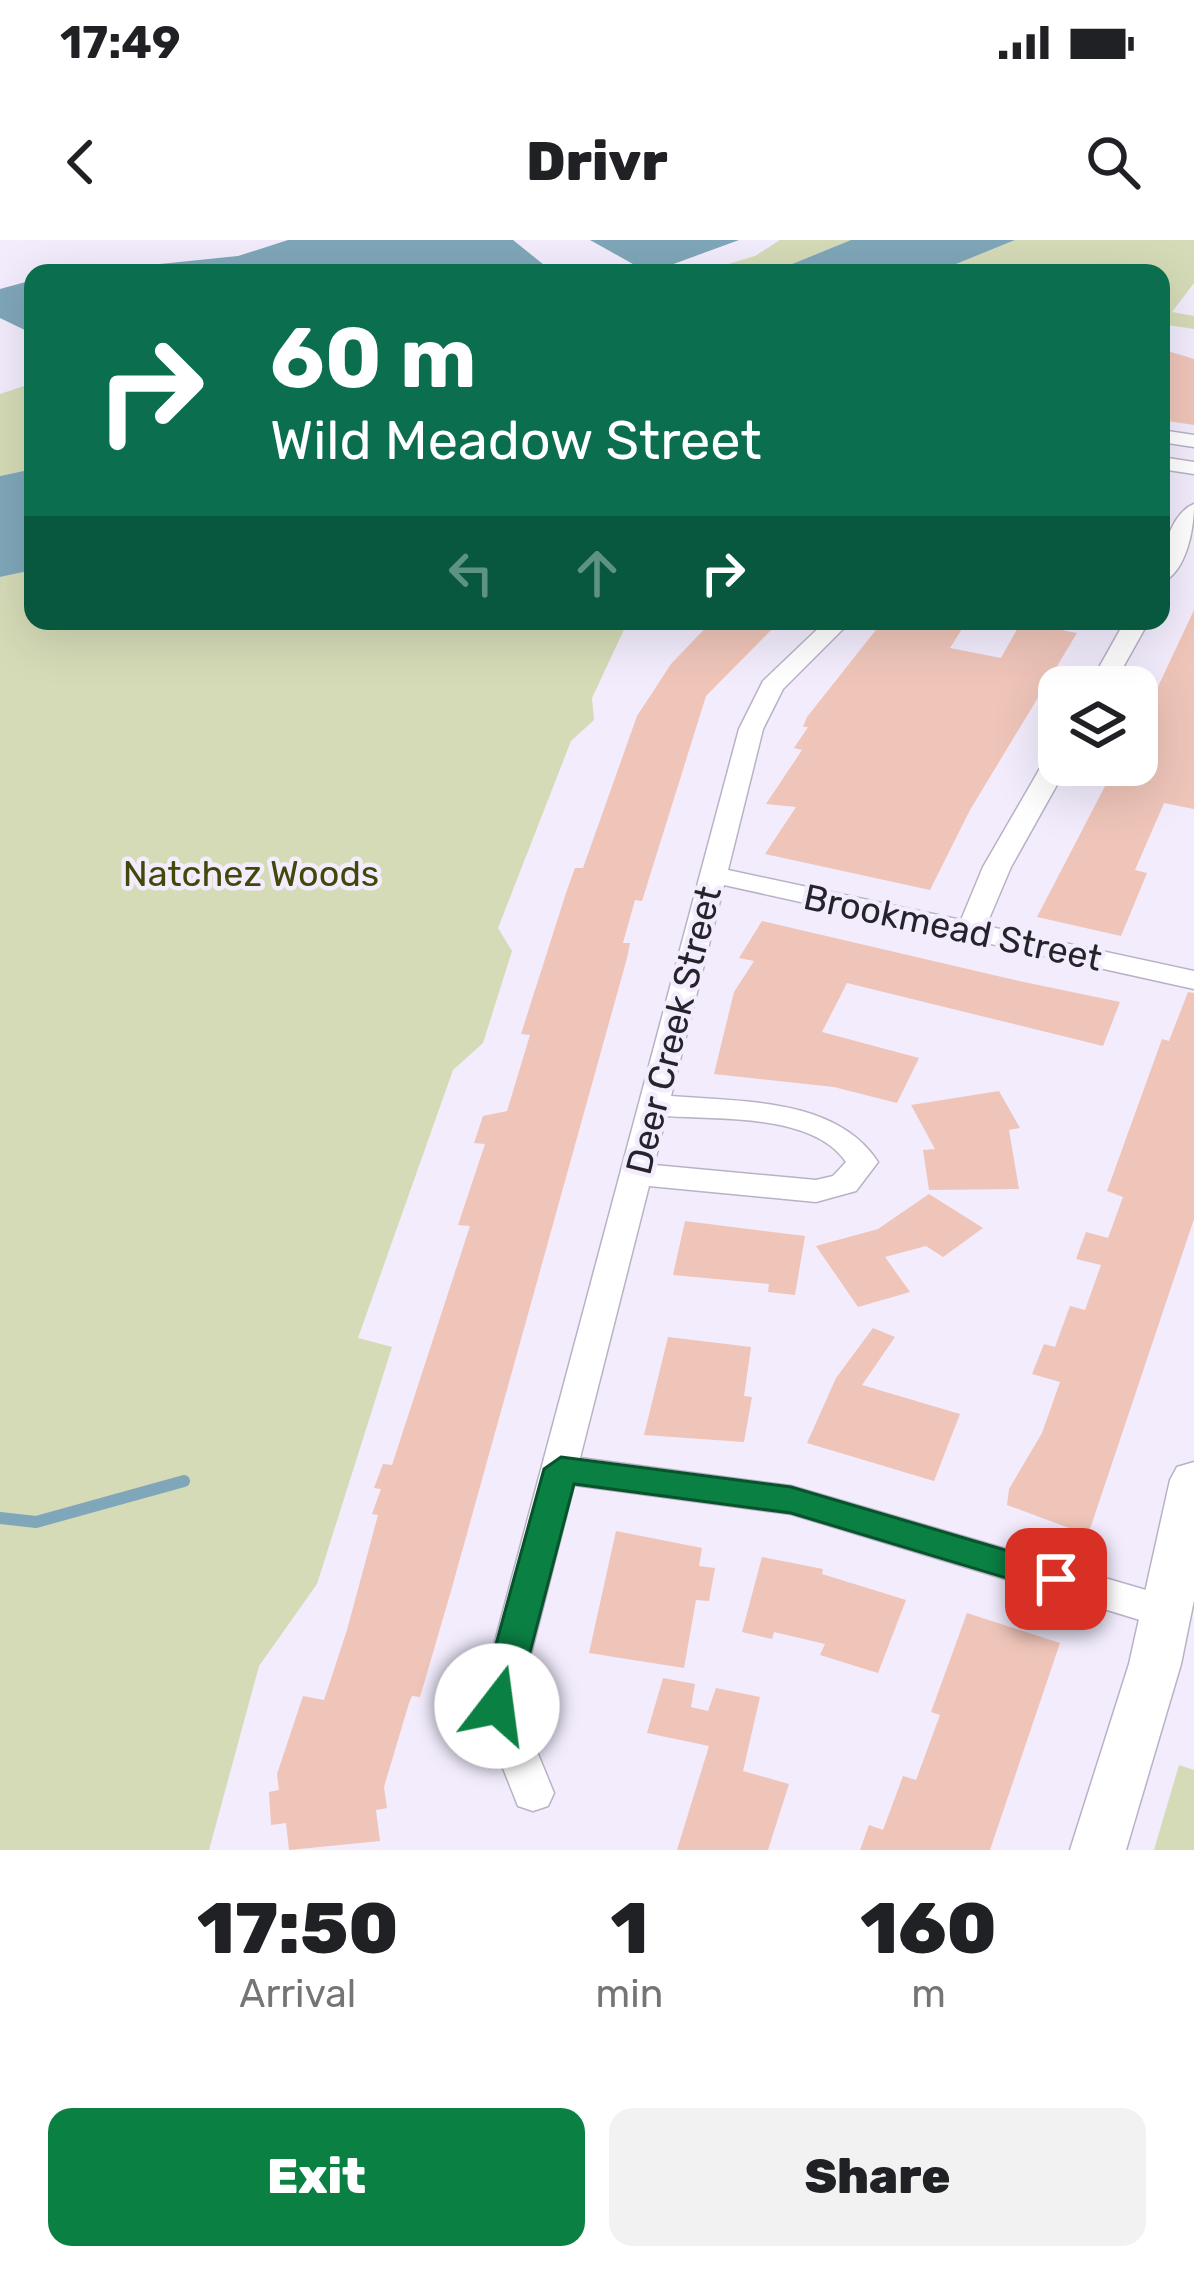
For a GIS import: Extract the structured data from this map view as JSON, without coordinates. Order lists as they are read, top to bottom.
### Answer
{
  "streets": {
    "street": ["Brookmead Street", "Deer Creek Street"]
  },
  "crossings": [
    ["Brookmead Street", "Deer Creek Street"]
  ],
  "parks": ["Natchez Woods"],
  "page": {
    "status": "17:49",
    "header": "Drivr",
    "turn": ["60 m", "Wild Meadow Street"],
    "eta": [
      "17:50",
      "Arrival",
      "1",
      "min",
      "160",
      "m"
    ],
    "buttons": ["Exit", "Share"]
  }
}
